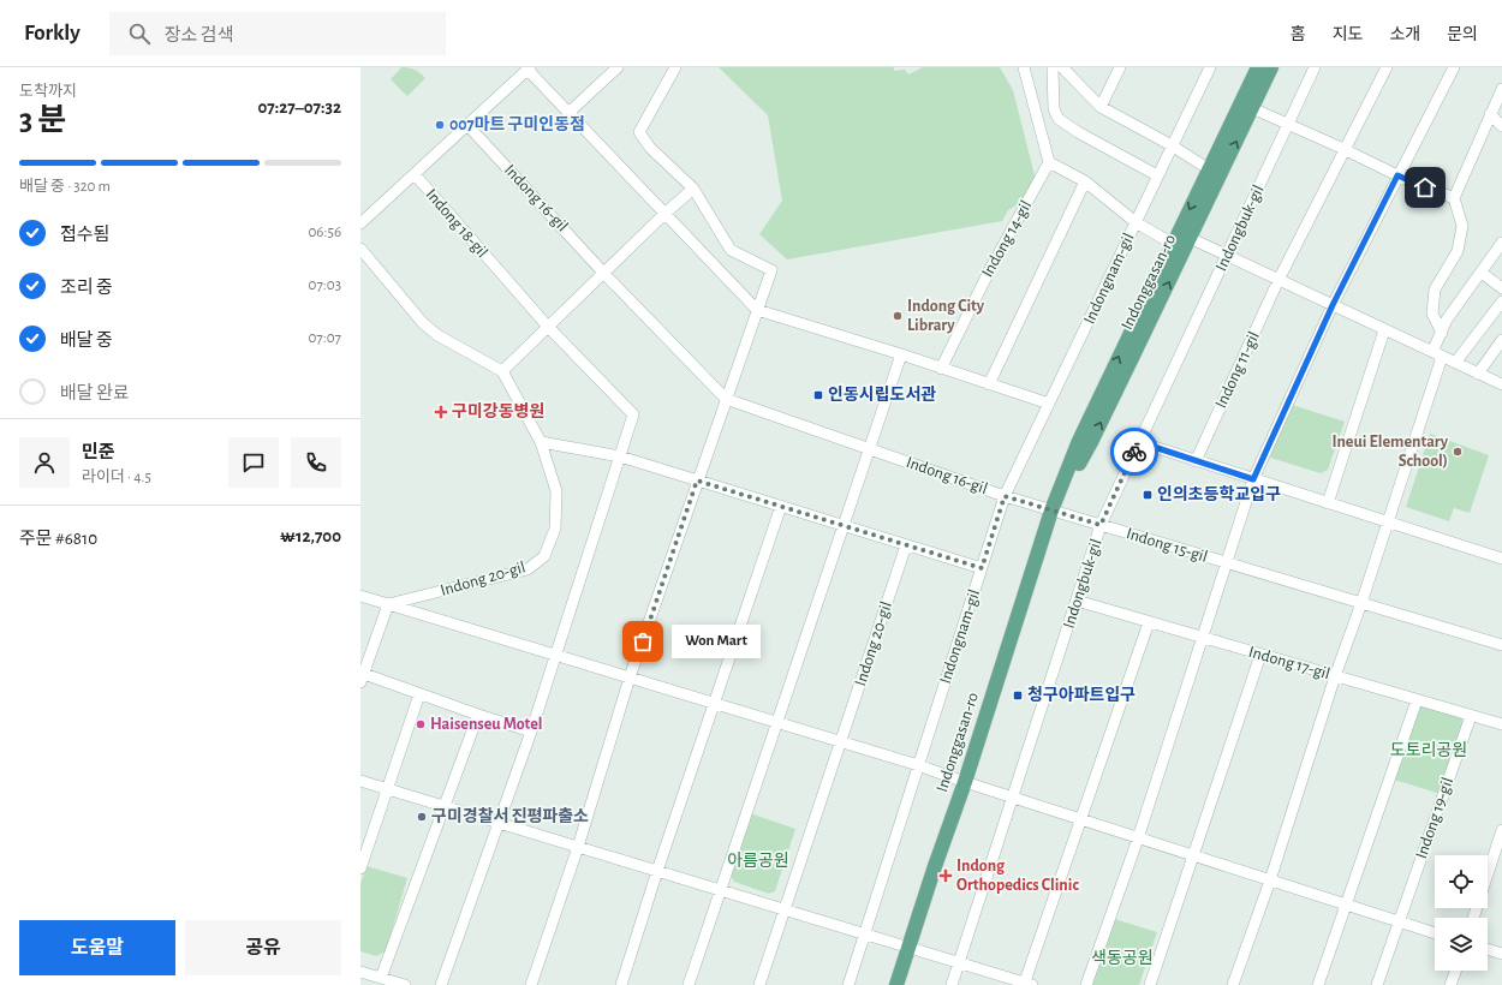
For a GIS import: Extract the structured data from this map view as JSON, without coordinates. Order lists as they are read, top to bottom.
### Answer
{
  "streets": {
    "main road": ["Indonggasan-ro"],
    "street": [
      "Indong 16-gil",
      "Indong 18-gil",
      "Indongbuk-gil",
      "Indong 14-gil",
      "Indongnam-gil",
      "Indong 11-gil",
      "Indong 15-gil",
      "Indong 20-gil",
      "Indong 17-gil",
      "Indong 19-gil"
    ]
  },
  "crossings": [
    ["Indong 16-gil", "Indongnam-gil"],
    ["Indong 16-gil", "Indonggasan-ro"],
    ["Indong 16-gil", "Indong 15-gil"],
    ["Indongbuk-gil", "Indong 15-gil"],
    ["Indongbuk-gil", "Indong 17-gil"],
    ["Indong 14-gil", "Indongnam-gil"],
    ["Indongnam-gil", "Indong 20-gil"],
    ["Indonggasan-ro", "Indong 15-gil"],
    ["Indonggasan-ro", "Indong 20-gil"],
    ["Indong 15-gil", "Indong 17-gil"],
    ["Indong 17-gil", "Indong 19-gil"]
  ],
  "one_way": ["Indonggasan-ro"],
  "parks": ["도토리공원", "아름공원", "색동공원"],
  "places": {
    "other": [
      "007마트 구미인동점",
      "Indong City Library",
      "Ineui Elementary School)",
      "Won Mart",
      "Haisenseu Motel",
      "구미경찰서 진평파출소"
    ],
    "transit": ["인동시립도서관", "인의초등학교입구", "청구아파트입구"],
    "health": ["구미강동병원", "Indong Orthopedics Clinic"]
  },
  "page": {
    "header": "Forkly",
    "search": "장소 검색",
    "nav": [
      "홈",
      "지도",
      "소개",
      "문의"
    ],
    "heading": ["3 분", "도착까지", "07:27–07:32"],
    "panel": [
      "민준",
      "라이더 · 4.5",
      "주문 #6810",
      "₩12,700"
    ],
    "bar": "배달 중 · 320 m",
    "list": [
      ["접수됨", "06:56"],
      ["조리 중", "07:03"],
      ["배달 중", "07:07"],
      "배달 완료"
    ],
    "bubble": "Won Mart",
    "buttons": ["도움말", "공유"]
  }
}
